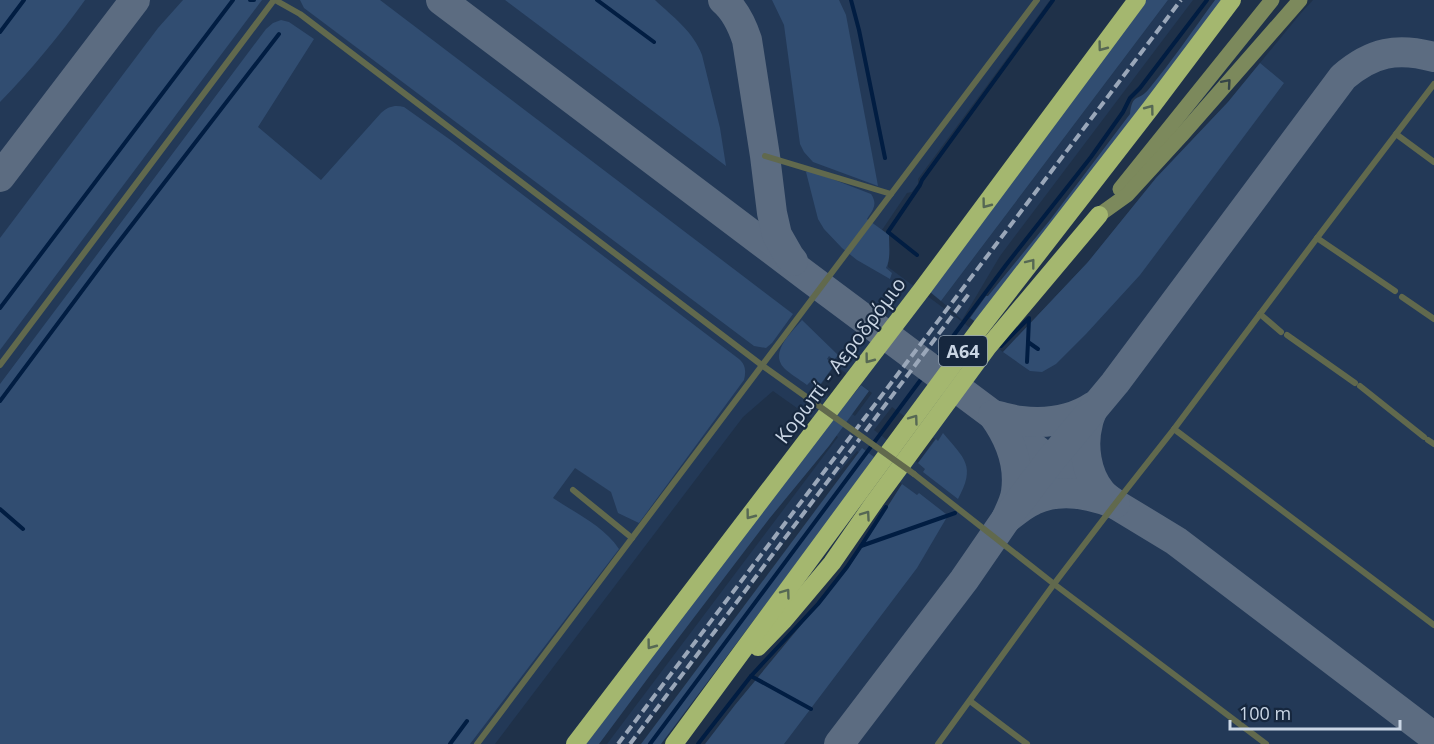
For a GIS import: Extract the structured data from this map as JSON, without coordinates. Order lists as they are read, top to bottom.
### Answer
{
  "streets": {
    "highway": ["Α64", "Κορωπί - Αεροδρόμιο"]
  },
  "scale_bar": "100 m"
}
